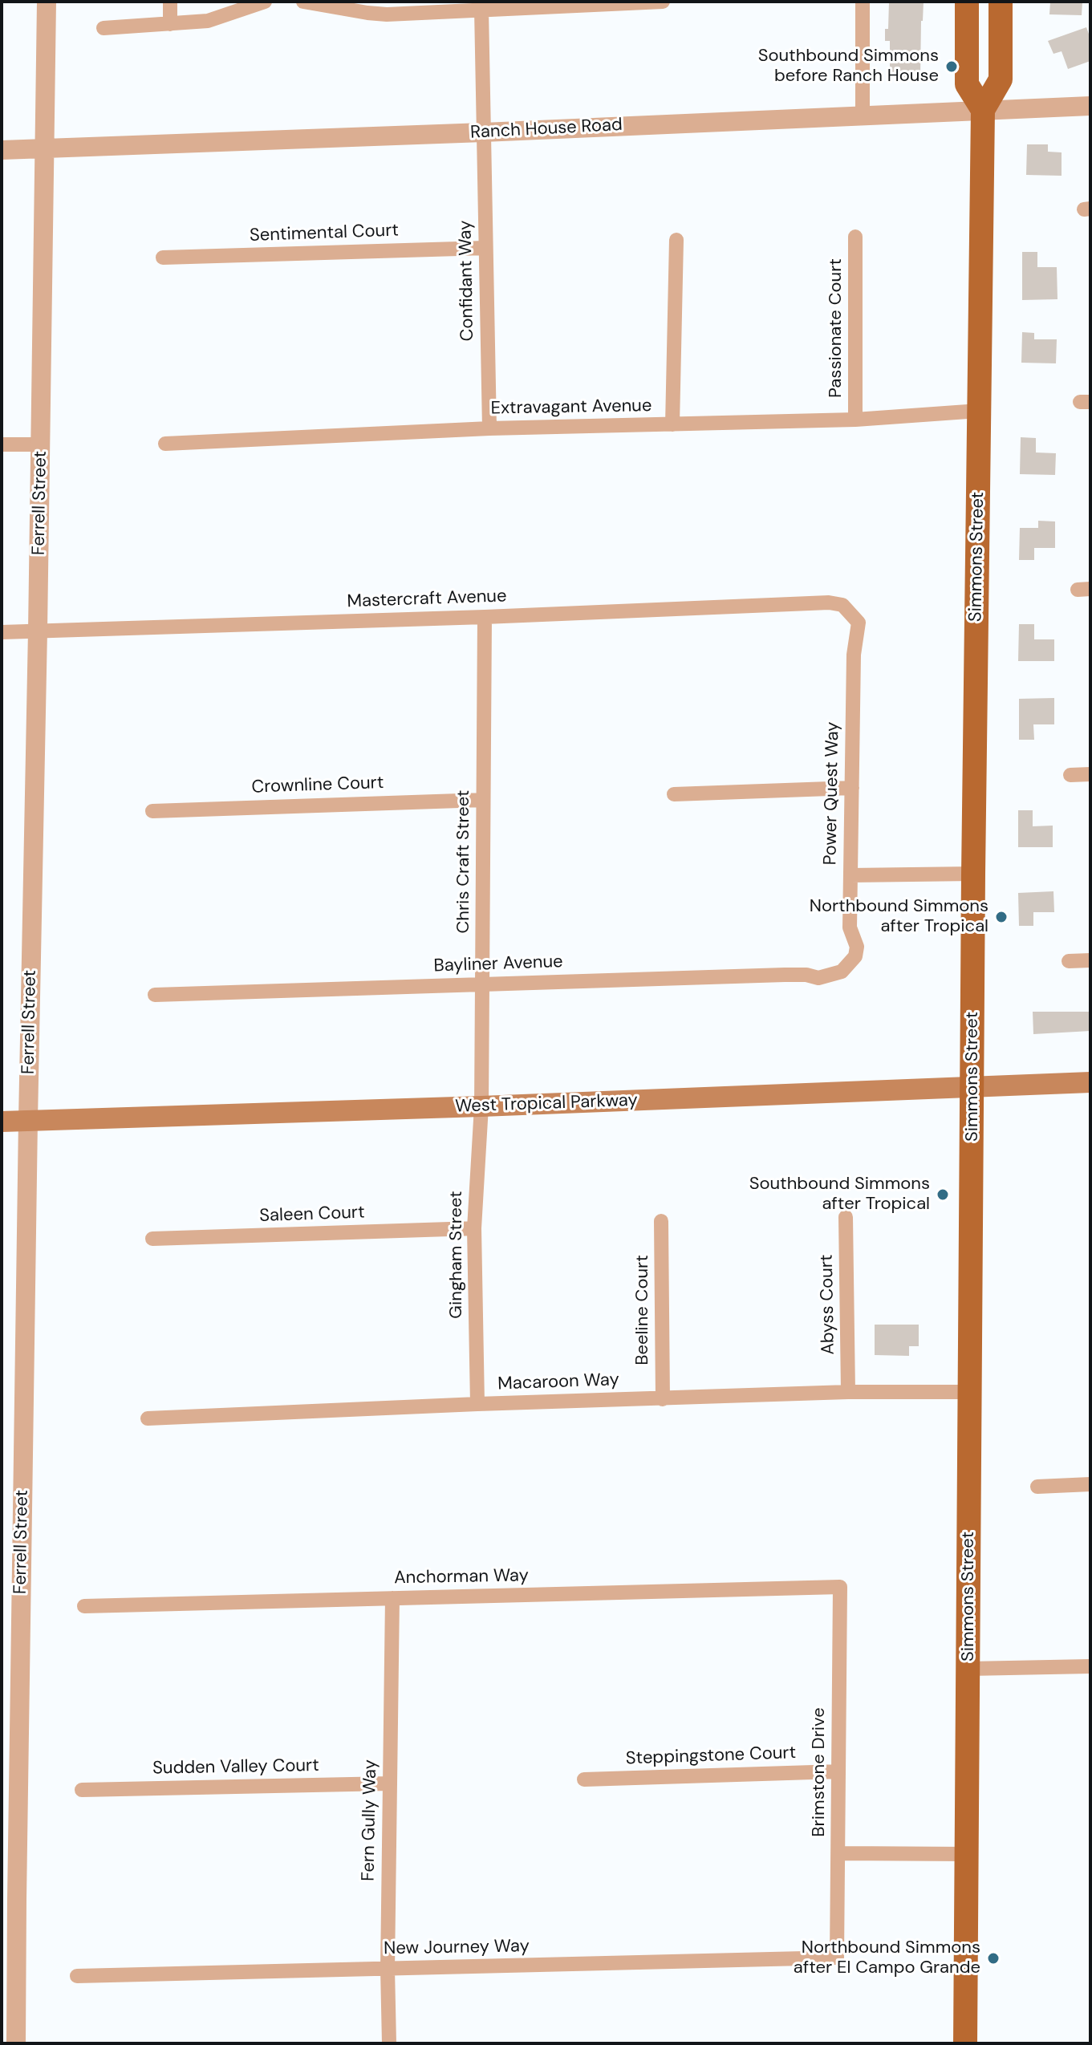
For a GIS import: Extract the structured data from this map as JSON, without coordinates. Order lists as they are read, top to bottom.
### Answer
{
  "streets": {
    "main road": ["Simmons Street", "West Tropical Parkway"],
    "street": [
      "Ranch House Road",
      "Sentimental Court",
      "Confidant Way",
      "Passionate Court",
      "Extravagant Avenue",
      "Ferrell Street",
      "Mastercraft Avenue",
      "Crownline Court",
      "Power Quest Way",
      "Chris Craft Street",
      "Bayliner Avenue",
      "Saleen Court",
      "Gingham Street",
      "Abyss Court",
      "Beeline Court",
      "Macaroon Way",
      "Anchorman Way",
      "Steppingstone Court",
      "Sudden Valley Court",
      "Brimstone Drive",
      "Fern Gully Way",
      "New Journey Way"
    ]
  },
  "crossings": [
    ["Ranch House Road", "Confidant Way"],
    ["Ranch House Road", "Ferrell Street"],
    ["Ranch House Road", "Simmons Street"],
    ["Sentimental Court", "Confidant Way"],
    ["Confidant Way", "Extravagant Avenue"],
    ["Passionate Court", "Extravagant Avenue"],
    ["Extravagant Avenue", "Simmons Street"],
    ["Ferrell Street", "Mastercraft Avenue"],
    ["Ferrell Street", "West Tropical Parkway"],
    ["Simmons Street", "West Tropical Parkway"],
    ["Simmons Street", "Macaroon Way"],
    ["Mastercraft Avenue", "Power Quest Way"],
    ["Mastercraft Avenue", "Chris Craft Street"],
    ["Crownline Court", "Chris Craft Street"],
    ["Power Quest Way", "Bayliner Avenue"],
    ["Chris Craft Street", "Bayliner Avenue"],
    ["Chris Craft Street", "West Tropical Parkway"],
    ["Chris Craft Street", "Gingham Street"],
    ["West Tropical Parkway", "Gingham Street"],
    ["Saleen Court", "Gingham Street"],
    ["Gingham Street", "Macaroon Way"],
    ["Abyss Court", "Macaroon Way"],
    ["Beeline Court", "Macaroon Way"],
    ["Anchorman Way", "Brimstone Drive"],
    ["Anchorman Way", "Fern Gully Way"],
    ["Steppingstone Court", "Brimstone Drive"],
    ["Sudden Valley Court", "Fern Gully Way"],
    ["Brimstone Drive", "New Journey Way"],
    ["Fern Gully Way", "New Journey Way"]
  ],
  "places": [
    "Southbound Simmons before Ranch House",
    "Northbound Simmons after Tropical",
    "Southbound Simmons after Tropical",
    "Northbound Simmons after El Campo Grande"
  ]
}
